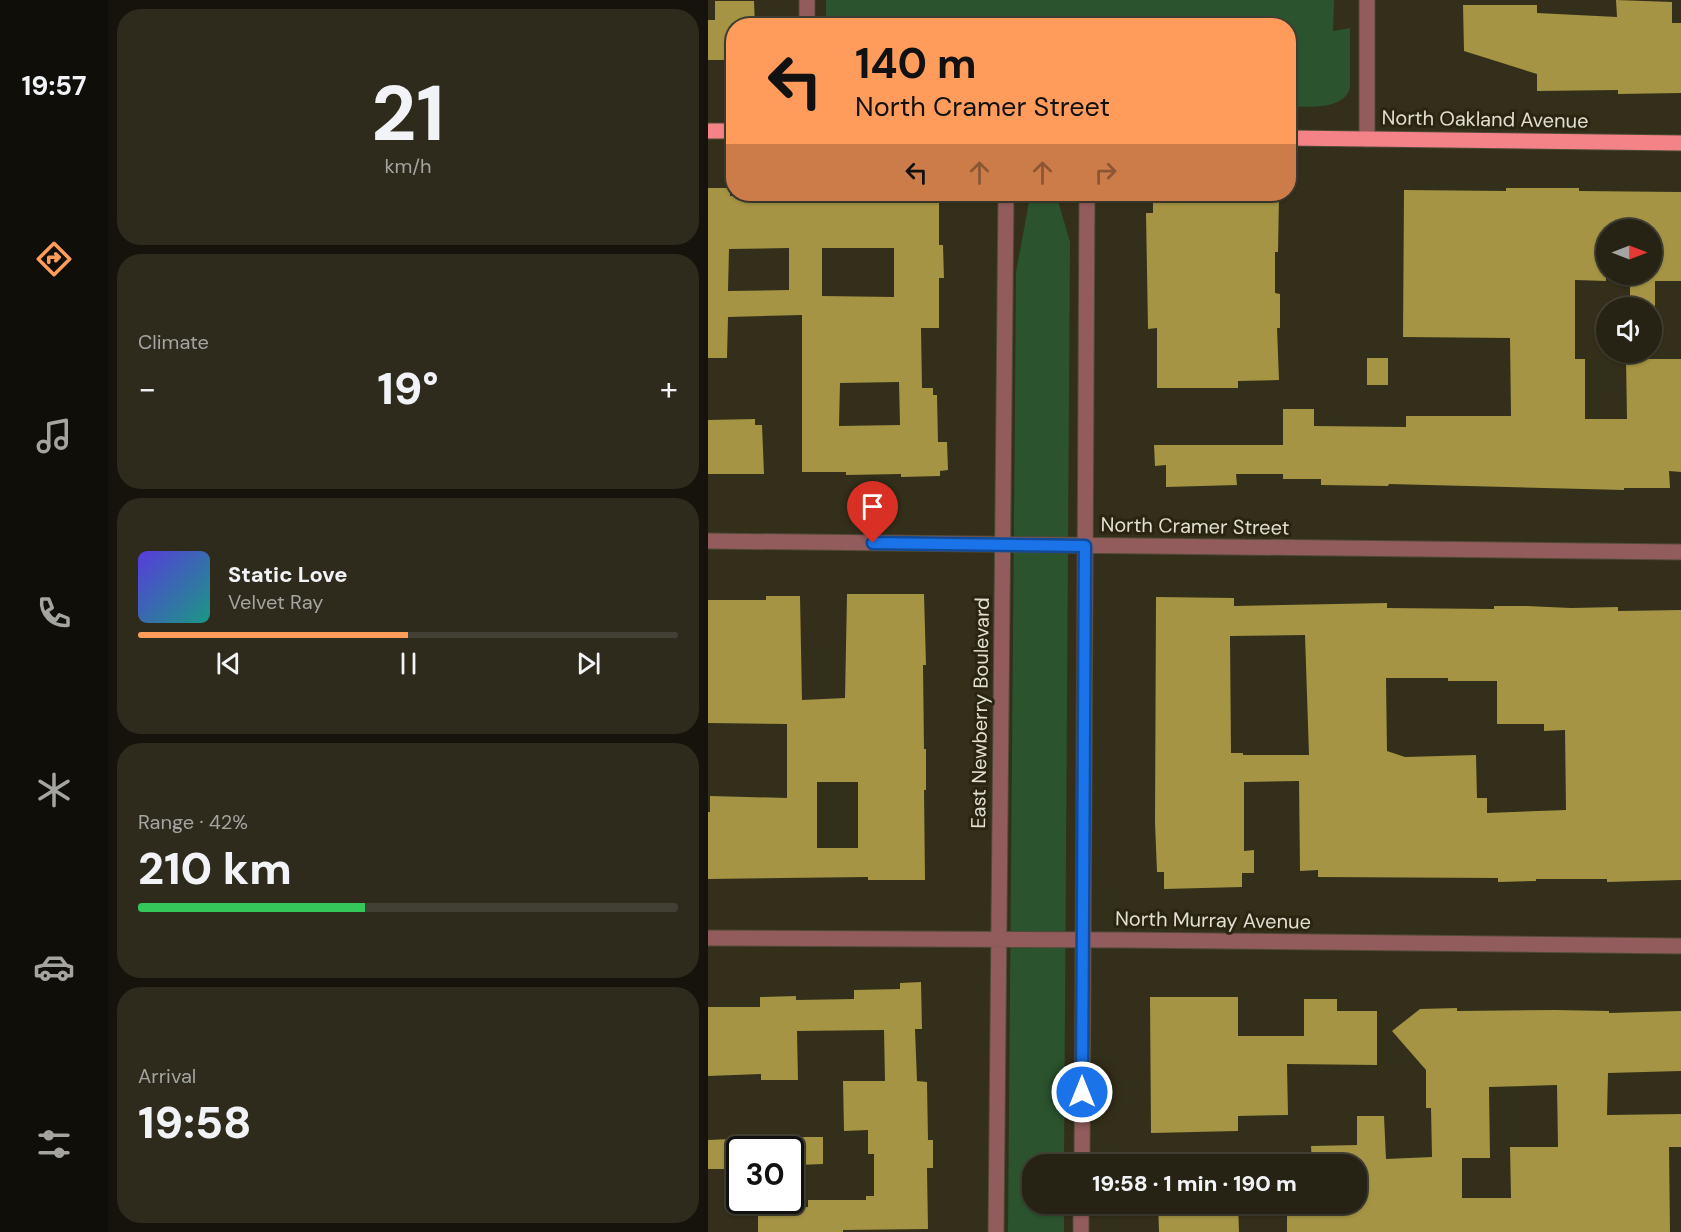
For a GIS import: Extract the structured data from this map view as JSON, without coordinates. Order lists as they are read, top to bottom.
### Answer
{
  "streets": {
    "main road": ["North Oakland Avenue"],
    "street": ["North Cramer Street", "East Newberry Boulevard", "North Murray Avenue"]
  },
  "crossings": [
    ["North Cramer Street", "East Newberry Boulevard"],
    ["East Newberry Boulevard", "North Murray Avenue"]
  ],
  "north": "right",
  "page": {
    "tabs": "19:57",
    "tile": [
      ["21", "km/h"],
      "Climate",
      ["Range · 42%", "210 km"],
      ["Arrival", "19:58"]
    ],
    "turn": ["140 m", "North Cramer Street"],
    "heat": ["−", "19°", "+"],
    "song": ["Static Love", "Velvet Ray"],
    "limit": "30",
    "trip": "19:58 · 1 min · 190 m"
  }
}
